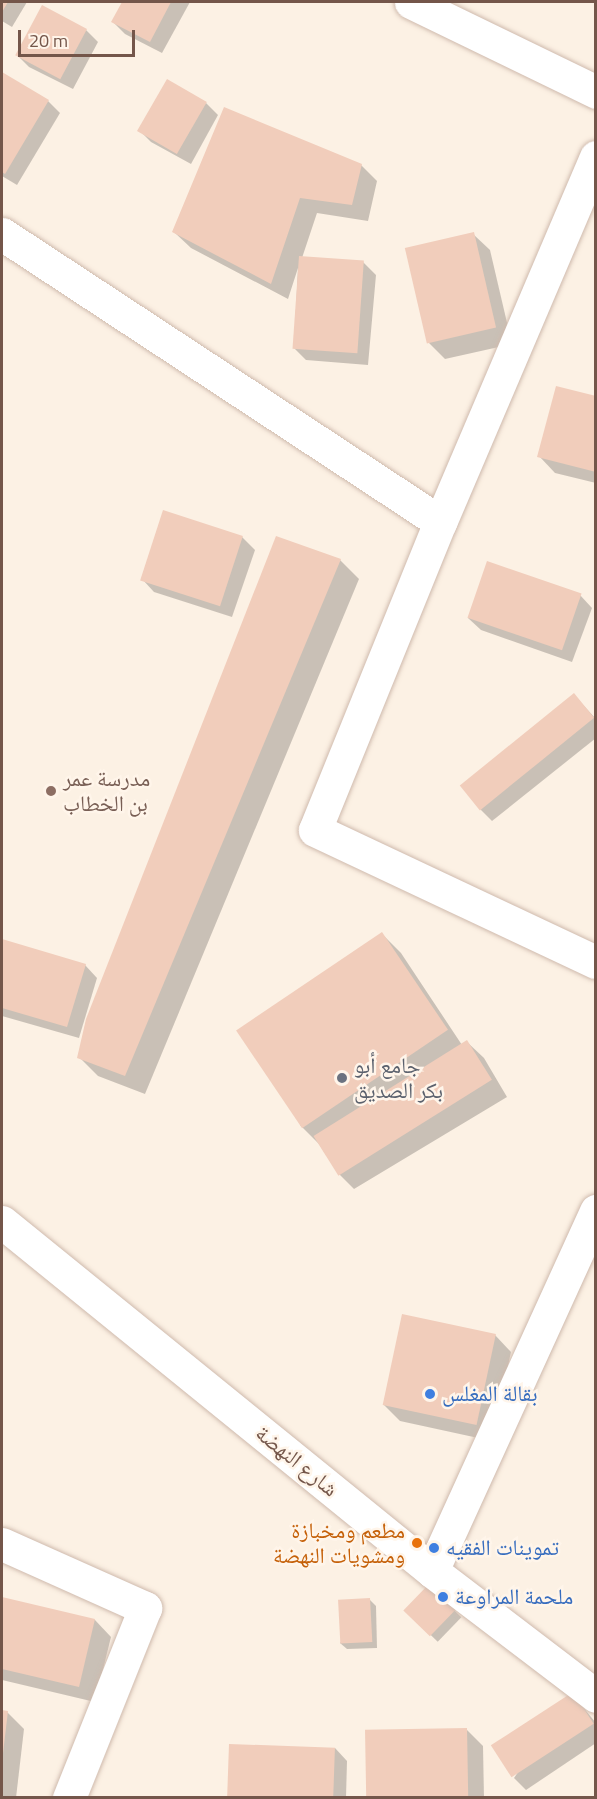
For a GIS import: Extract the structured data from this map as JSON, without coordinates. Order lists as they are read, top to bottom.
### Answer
{
  "streets": {
    "street": ["شارع النهضة"]
  },
  "places": [
    "مدرسة عمر بن الخطاب",
    "جامع أبو بكر الصديق",
    "بقالة المغلس",
    "مطعم ومخبازة ومشويات النهضة",
    "تموينات الفقيه",
    "ملحمة المراوعة"
  ],
  "scale_bar": "20 m"
}
